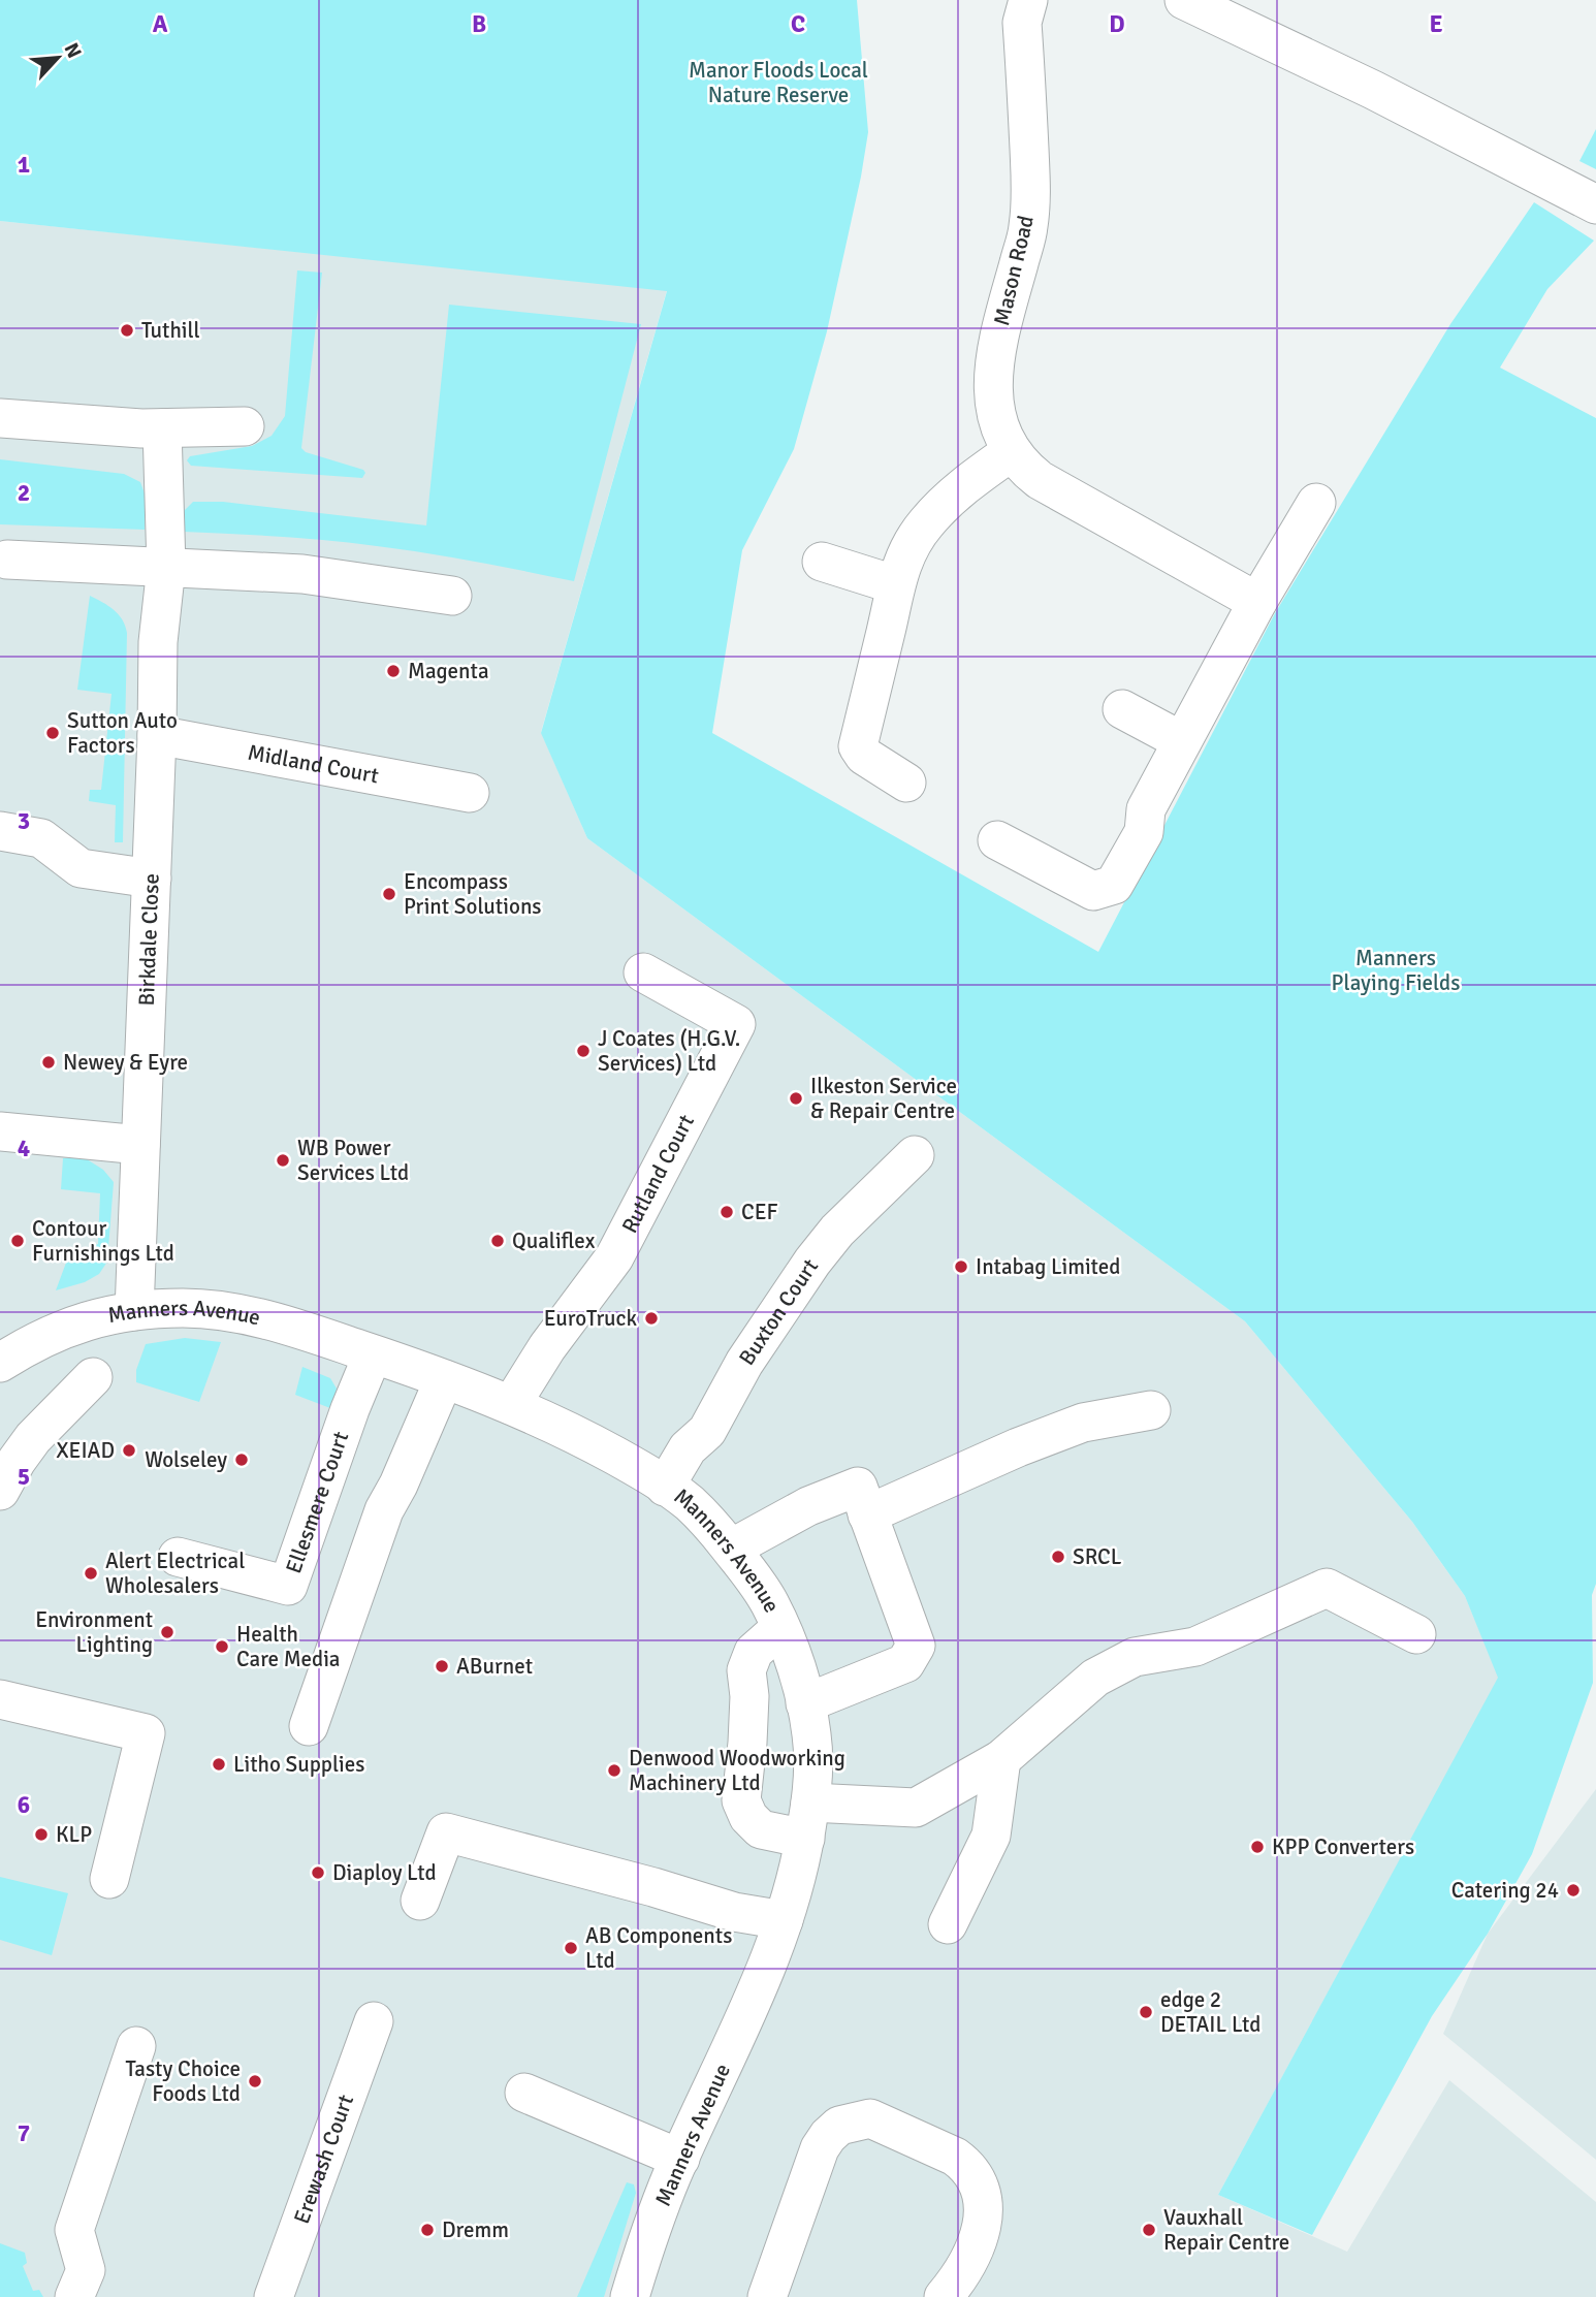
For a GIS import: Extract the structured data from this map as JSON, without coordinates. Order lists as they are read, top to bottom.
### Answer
{
  "streets": {
    "street": [
      "Mason Road",
      "Midland Court",
      "Birkdale Close",
      "Rutland Court",
      "Buxton Court",
      "Manners Avenue",
      "Ellesmere Court",
      "Erewash Court"
    ]
  },
  "crossings": [
    ["Midland Court", "Birkdale Close"],
    ["Birkdale Close", "Manners Avenue"],
    ["Rutland Court", "Manners Avenue"],
    ["Buxton Court", "Manners Avenue"],
    ["Manners Avenue", "Ellesmere Court"]
  ],
  "parks": ["Manor Floods Local Nature Reserve", "Manners Playing Fields"],
  "places": [
    "Tuthill",
    "Magenta",
    "Sutton Auto Factors",
    "Encompass Print Solutions",
    "J Coates (H.G.V. Services) Ltd",
    "Newey & Eyre",
    "Ilkeston Service & Repair Centre",
    "WB Power Services Ltd",
    "CEF",
    "Contour Furnishings Ltd",
    "Qualiflex",
    "Intabag Limited",
    "EuroTruck",
    "XEIAD",
    "Wolseley",
    "SRCL",
    "Alert Electrical Wholesalers",
    "Environment Lighting",
    "Health Care Media",
    "ABurnet",
    "Litho Supplies",
    "Denwood Woodworking Machinery Ltd",
    "KLP",
    "KPP Converters",
    "Diaploy Ltd",
    "Catering 24",
    "AB Components Ltd",
    "edge 2 DETAIL Ltd",
    "Tasty Choice Foods Ltd",
    "Dremm",
    "Vauxhall Repair Centre"
  ],
  "north": "top right",
  "grid": {
    "columns": [
      "A",
      "B",
      "C",
      "D",
      "E"
    ],
    "rows": [
      "1",
      "2",
      "3",
      "4",
      "5",
      "6",
      "7"
    ]
  }
}
